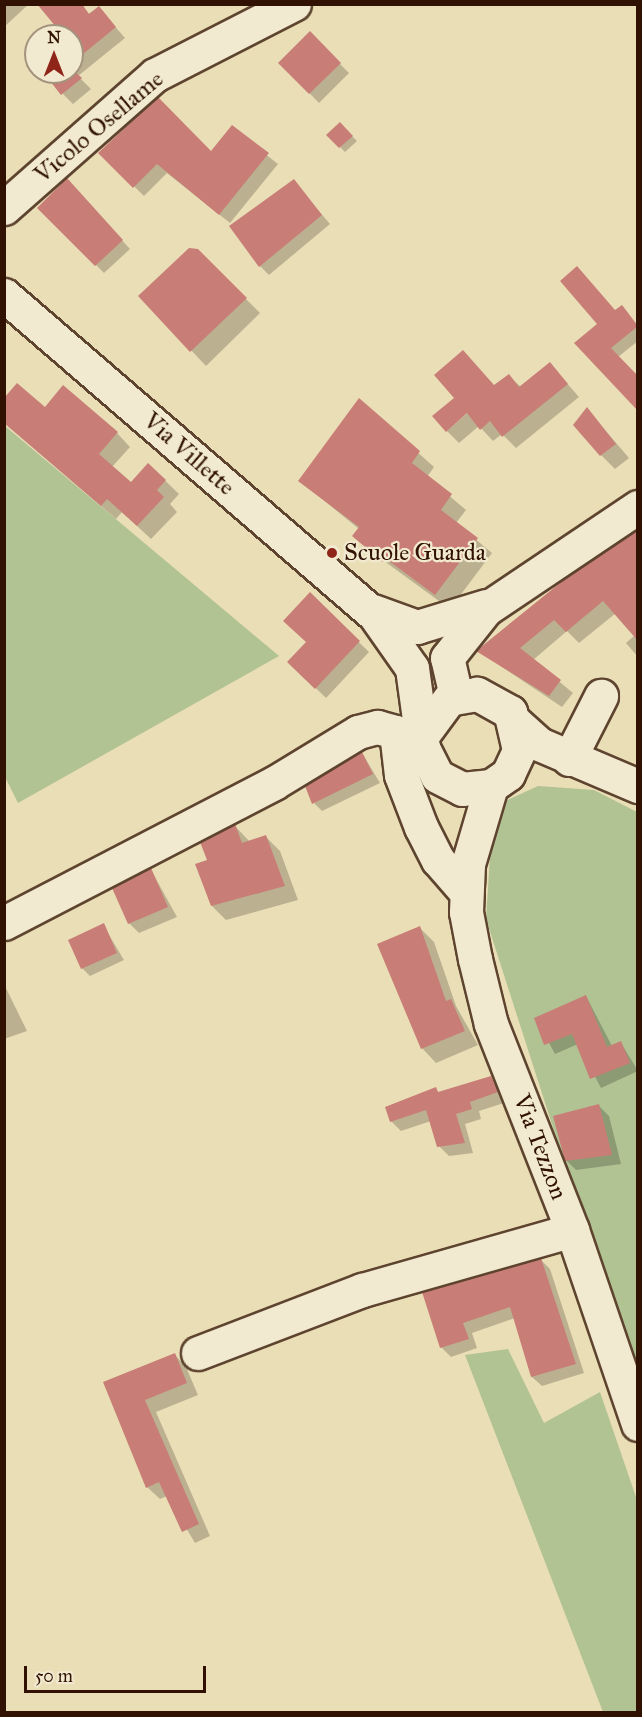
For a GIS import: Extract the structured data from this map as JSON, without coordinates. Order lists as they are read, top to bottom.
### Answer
{
  "streets": {
    "street": ["Vicolo Osellame", "Via Villette", "Via Tezzon"]
  },
  "crossings": [
    ["Via Villette", "Via Tezzon"]
  ],
  "places": ["Scuole Guarda"],
  "scale_bar": "50 m",
  "north": "top"
}
